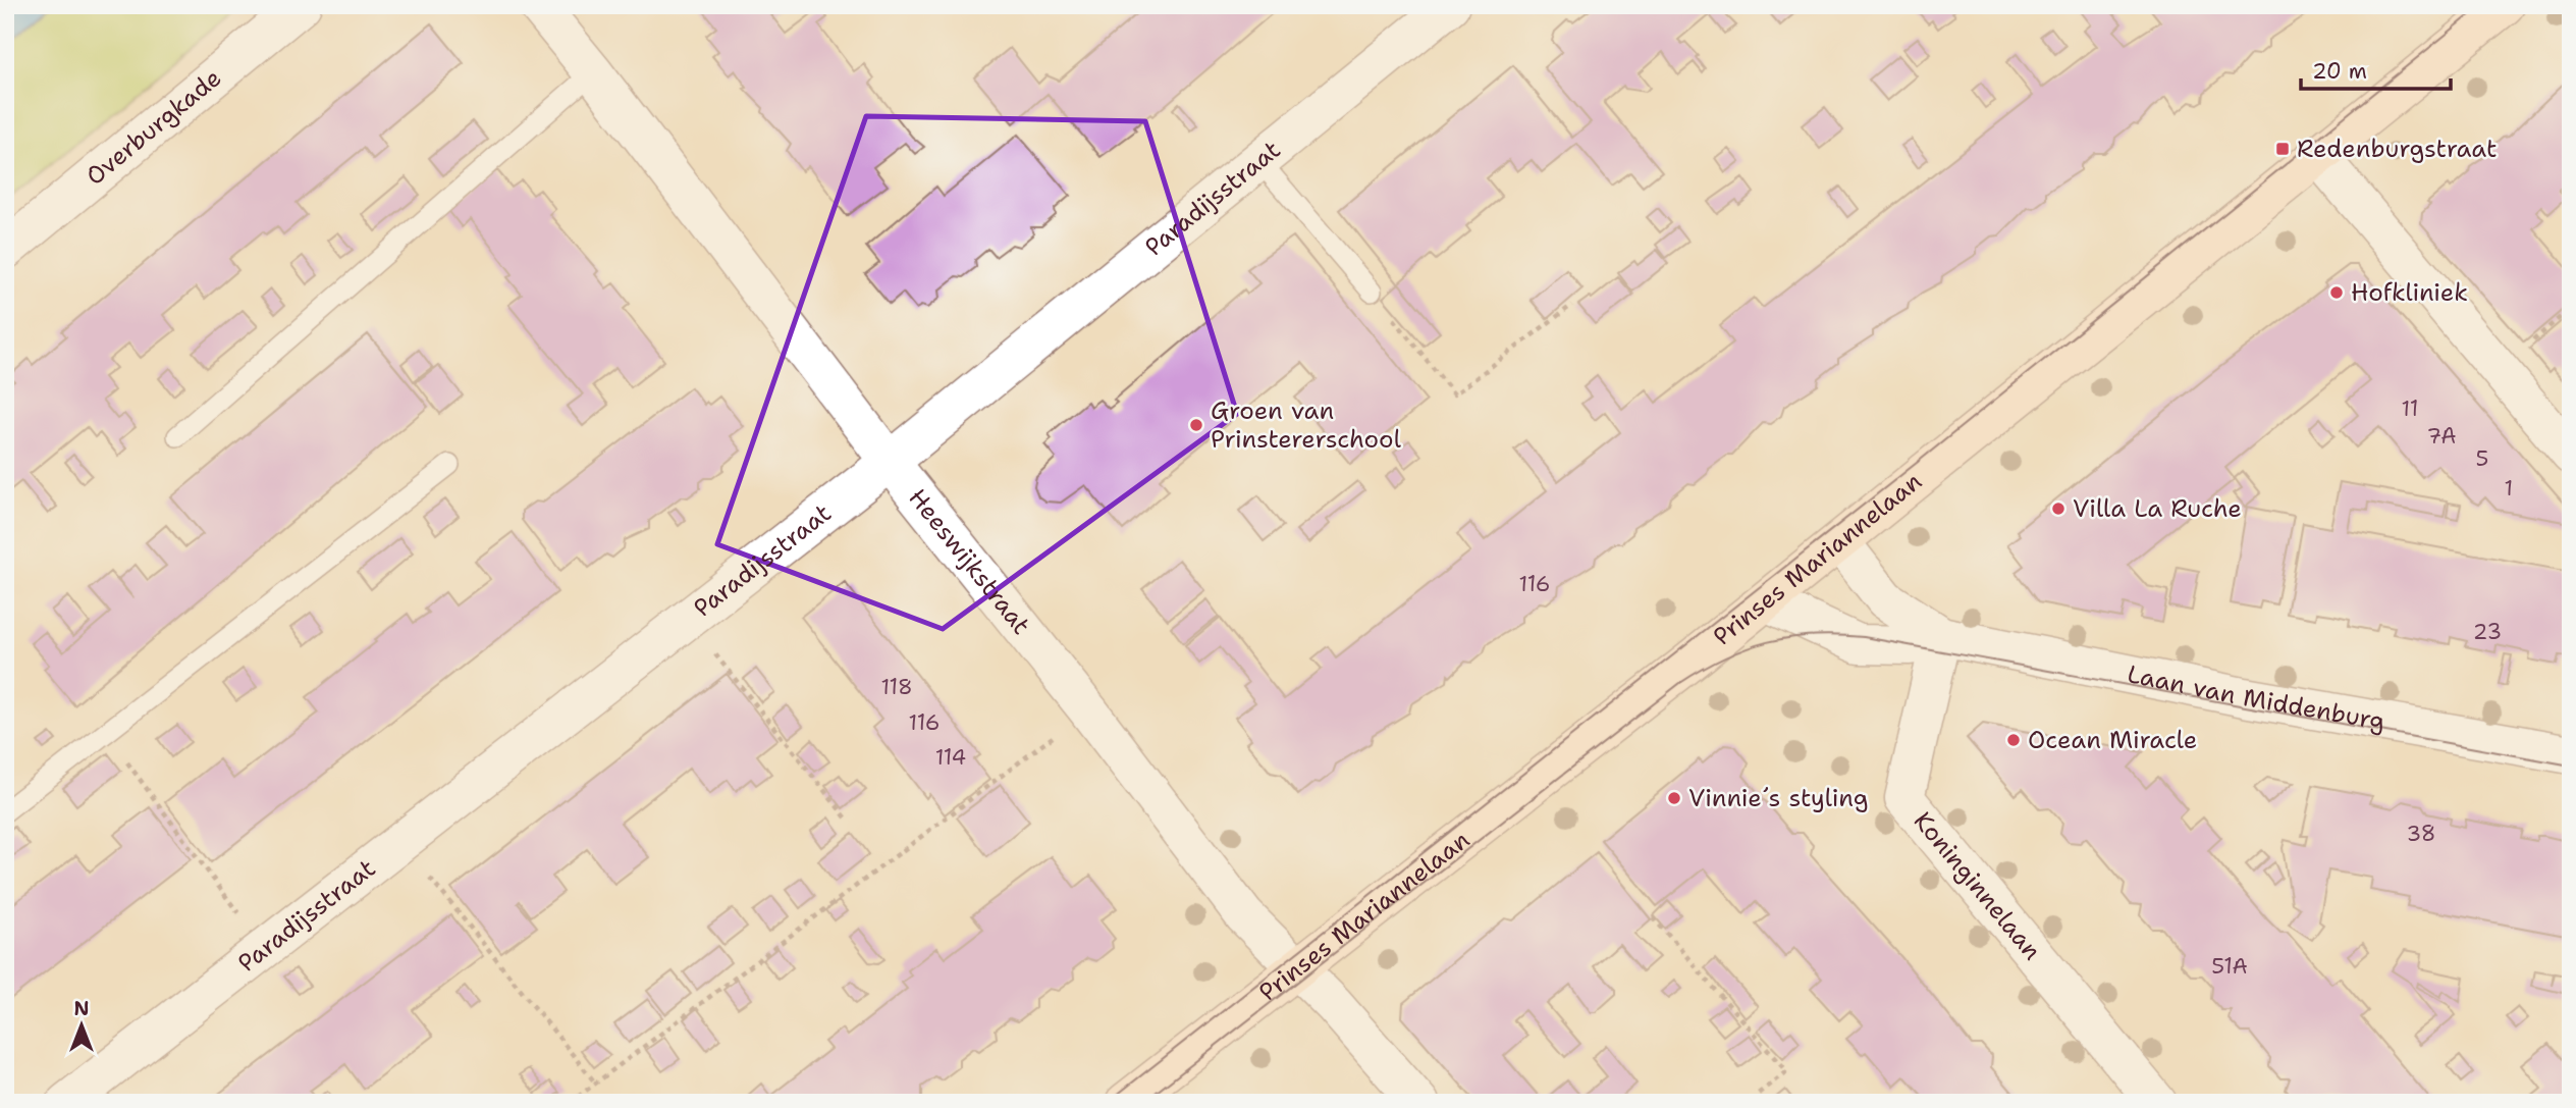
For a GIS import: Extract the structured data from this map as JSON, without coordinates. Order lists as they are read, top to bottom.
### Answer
{
  "streets": {
    "street": [
      "Overburgkade",
      "Paradijsstraat",
      "Prinses Mariannelaan",
      "Heeswijkstraat",
      "Laan van Middenburg",
      "Koninginnelaan"
    ]
  },
  "crossings": [
    ["Paradijsstraat", "Heeswijkstraat"],
    ["Prinses Mariannelaan", "Heeswijkstraat"],
    ["Prinses Mariannelaan", "Laan van Middenburg"],
    ["Laan van Middenburg", "Koninginnelaan"]
  ],
  "places": {
    "transit": ["Redenburgstraat"],
    "other": [
      "Hofkliniek",
      "Groen van Prinstererschool",
      "Villa La Ruche",
      "Ocean Miracle",
      "Vinnie´s styling"
    ]
  },
  "house_numbers": [
    "11",
    "7A",
    "5",
    "1",
    "116",
    "23",
    "118",
    "116",
    "114",
    "38",
    "51A"
  ],
  "scale_bar": "20 m",
  "north": "top"
}
